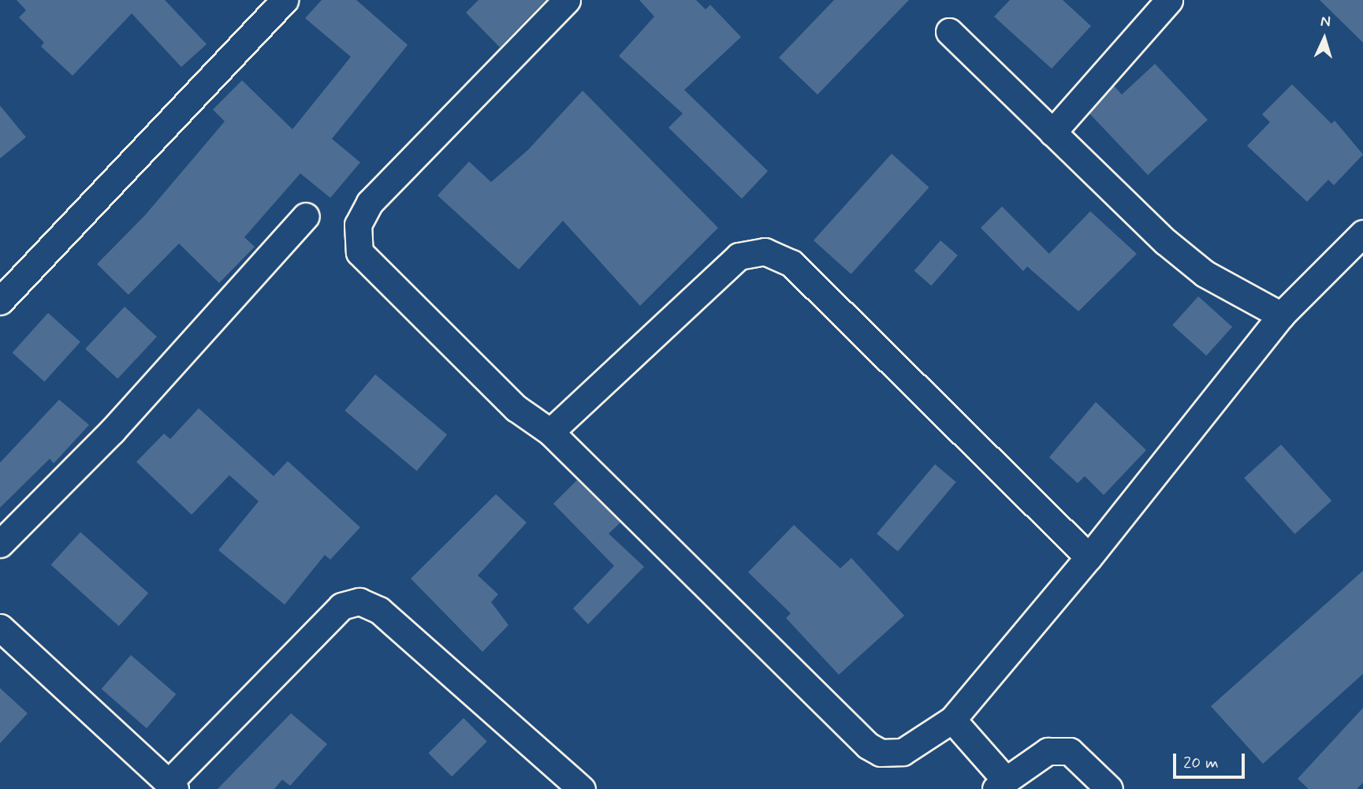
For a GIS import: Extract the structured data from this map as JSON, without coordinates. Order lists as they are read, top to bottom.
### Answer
{
  "scale_bar": "20 m",
  "north": "top"
}
